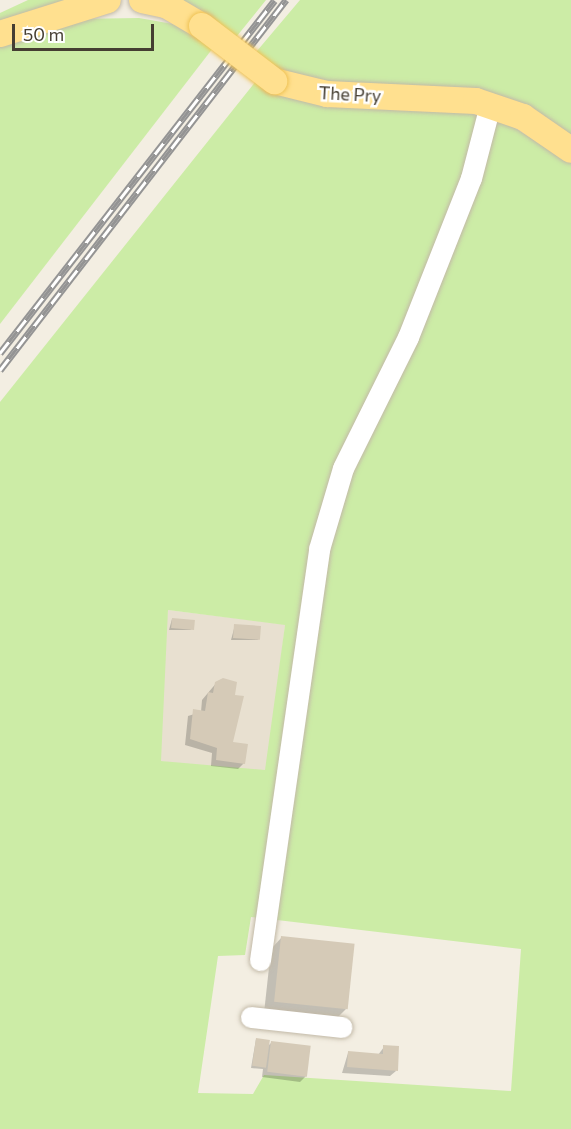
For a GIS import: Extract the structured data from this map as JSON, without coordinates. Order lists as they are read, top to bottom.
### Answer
{
  "streets": {
    "main road": ["The Pry"]
  },
  "scale_bar": "50 m"
}
